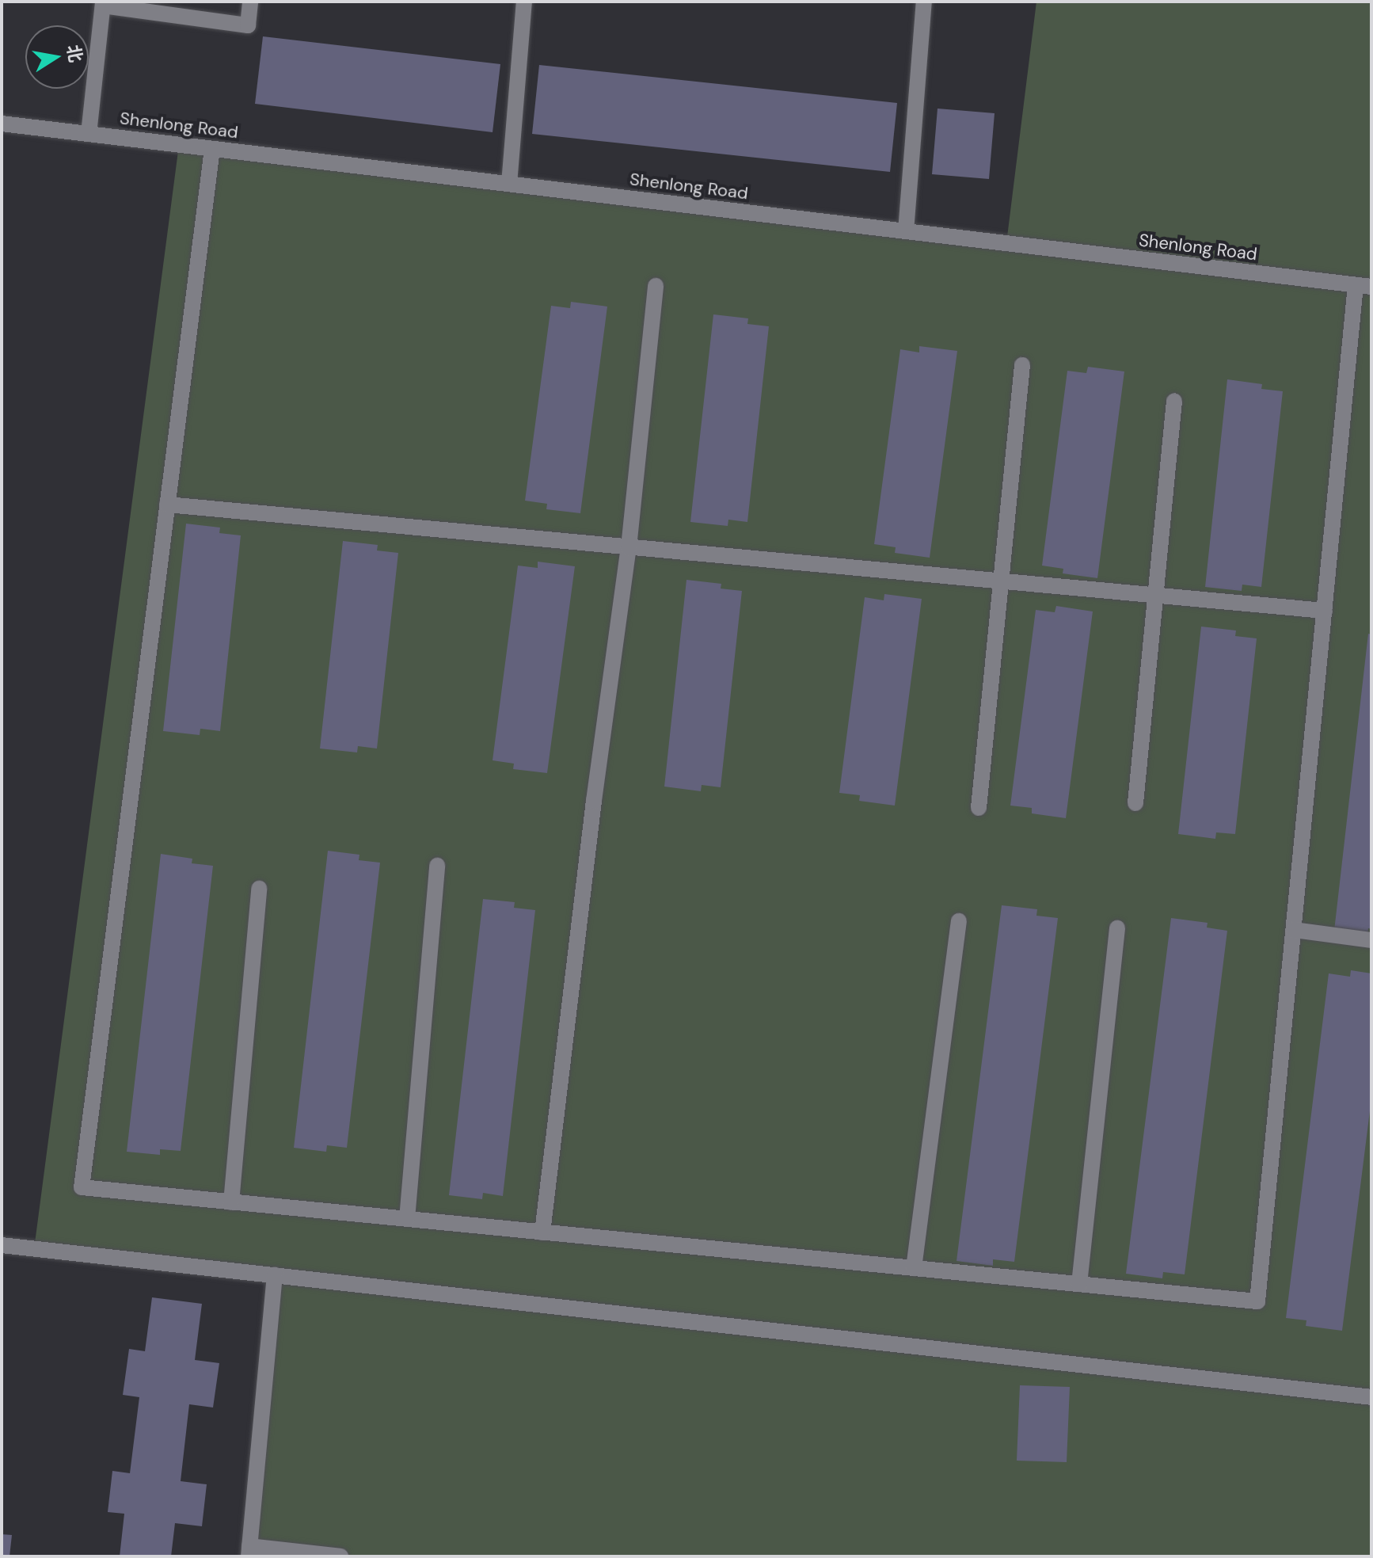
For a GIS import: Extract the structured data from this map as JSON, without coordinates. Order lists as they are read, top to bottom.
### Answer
{
  "streets": {
    "street": ["Shenlong Road"]
  },
  "north": "right"
}
